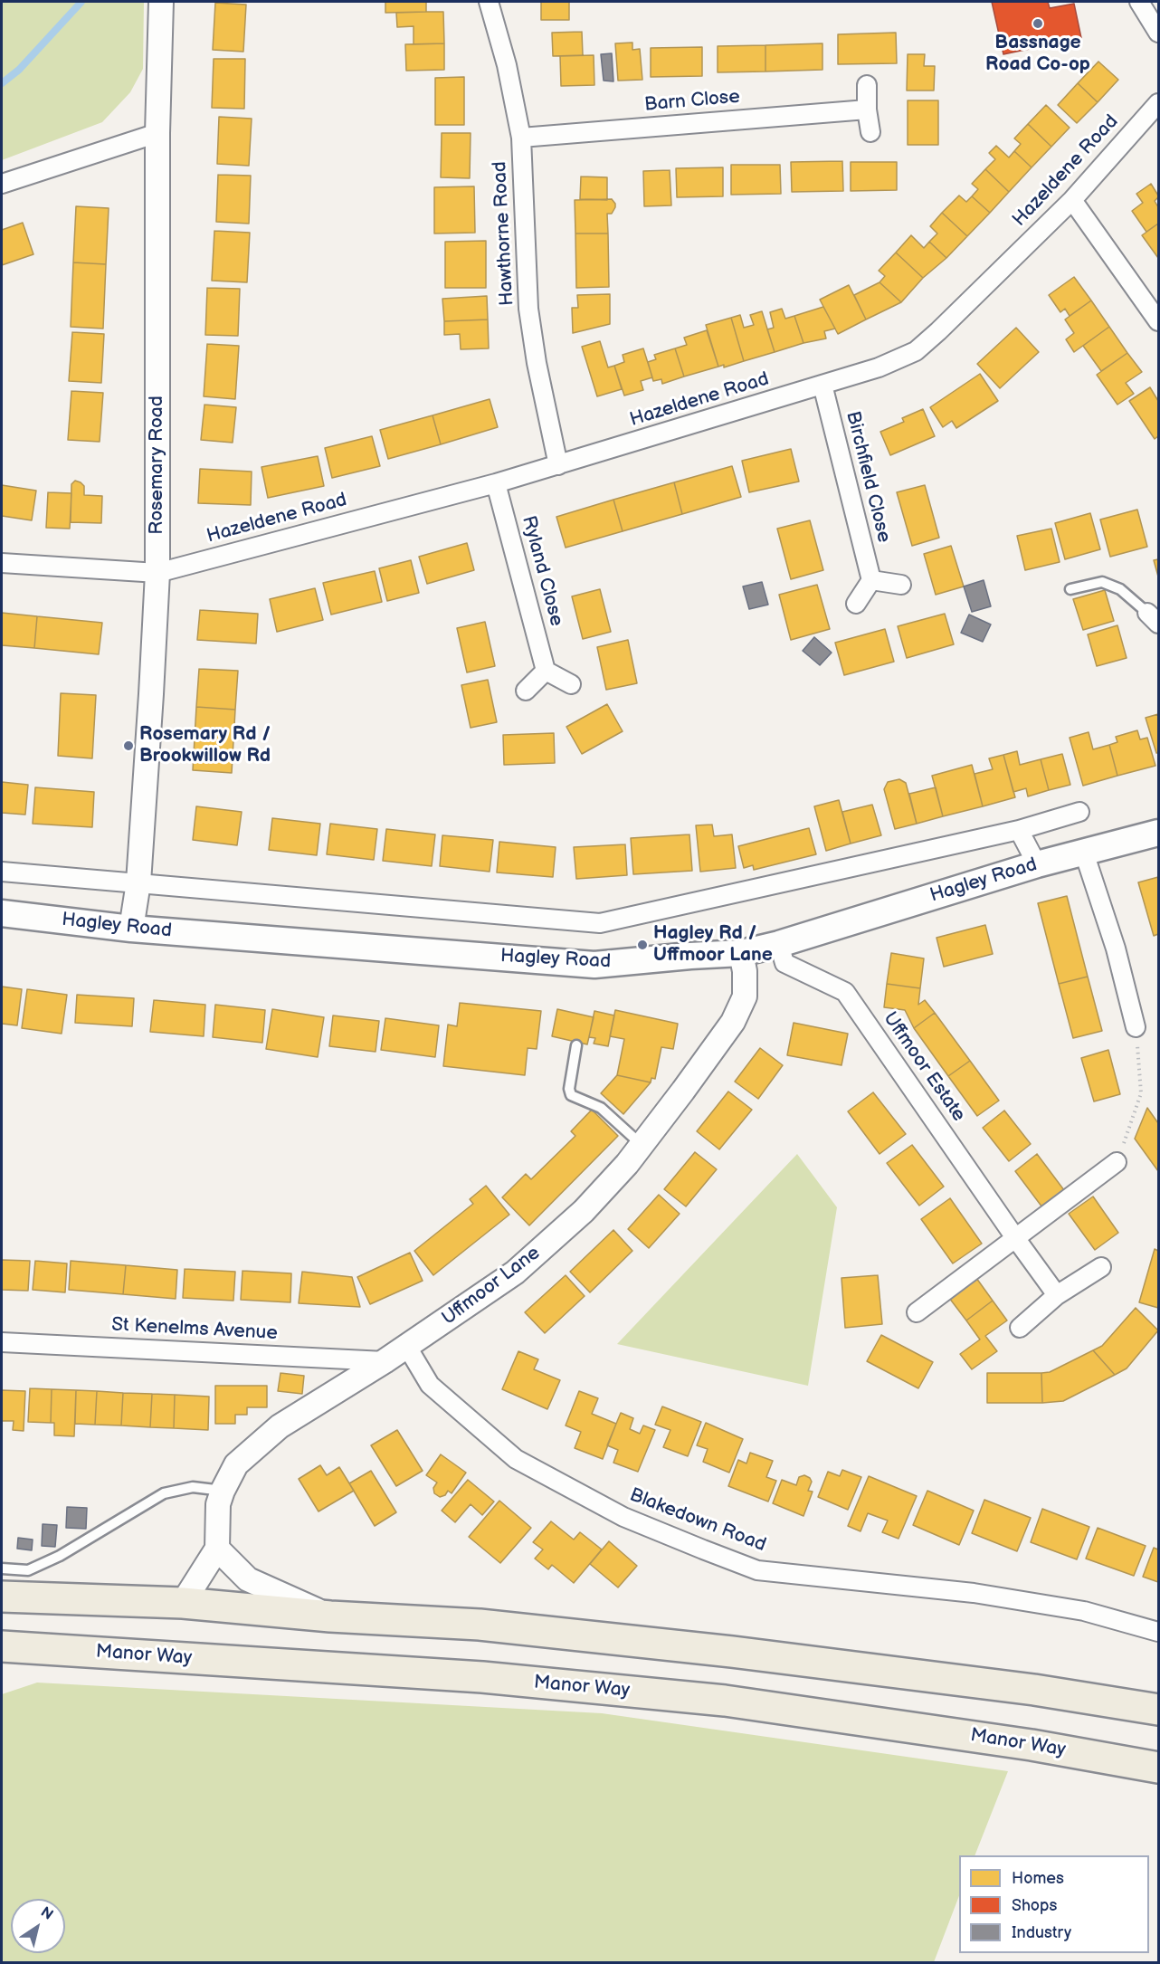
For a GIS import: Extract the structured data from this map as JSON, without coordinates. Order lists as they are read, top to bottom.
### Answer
{
  "streets": {
    "highway": ["Manor Way"],
    "main road": ["Hagley Road"],
    "street": [
      "Barn Close",
      "Hazeldene Road",
      "Hawthorne Road",
      "Rosemary Road",
      "Birchfield Close",
      "Ryland Close",
      "Uffmoor Estate",
      "Uffmoor Lane",
      "St Kenelms Avenue",
      "Blakedown Road"
    ]
  },
  "crossings": [
    ["Barn Close", "Hawthorne Road"],
    ["Hazeldene Road", "Hawthorne Road"],
    ["Hazeldene Road", "Rosemary Road"],
    ["Hazeldene Road", "Birchfield Close"],
    ["Hazeldene Road", "Ryland Close"],
    ["Rosemary Road", "Hagley Road"],
    ["Hagley Road", "Uffmoor Estate"],
    ["Hagley Road", "Uffmoor Lane"],
    ["Uffmoor Lane", "St Kenelms Avenue"],
    ["Uffmoor Lane", "Blakedown Road"]
  ],
  "places": ["Bassnage Road Co-op", "Rosemary Rd / Brookwillow Rd", "Hagley Rd / Uffmoor Lane"],
  "legend": ["Homes", "Shops", "Industry"],
  "north": "top right"
}
